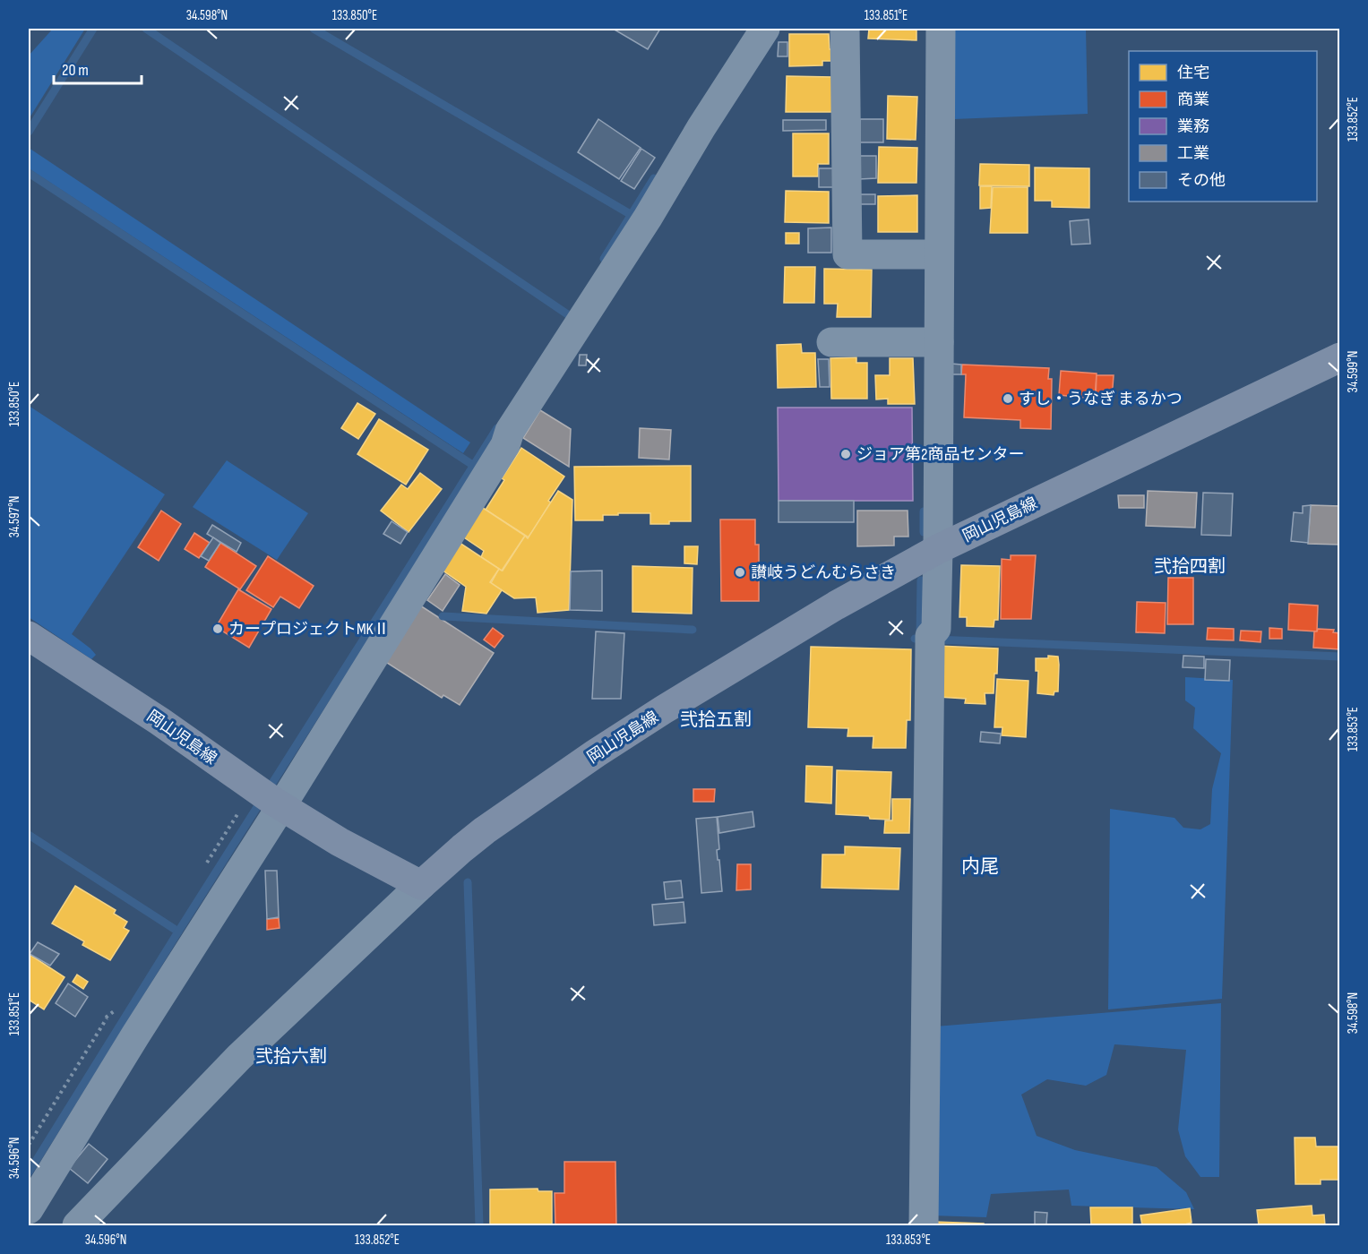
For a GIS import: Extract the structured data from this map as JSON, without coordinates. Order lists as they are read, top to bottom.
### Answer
{
  "streets": {
    "main road": ["岡山児島線"]
  },
  "districts": [
    "弐拾四割",
    "弐拾五割",
    "内尾",
    "弐拾六割"
  ],
  "places": [
    "すし・うなぎ まるかつ",
    "ジョア第2商品センター",
    "讃岐うどんむらさき",
    "カープロジェクトMKⅡ"
  ],
  "legend": [
    "住宅",
    "商業",
    "業務",
    "工業",
    "その他"
  ],
  "scale_bar": "20 m",
  "coordinates": [
    "34.598°N",
    "133.850°E",
    "133.851°E",
    "133.852°E",
    "34.599°N",
    "34.597°N",
    "133.853°E",
    "34.596°N"
  ]
}
